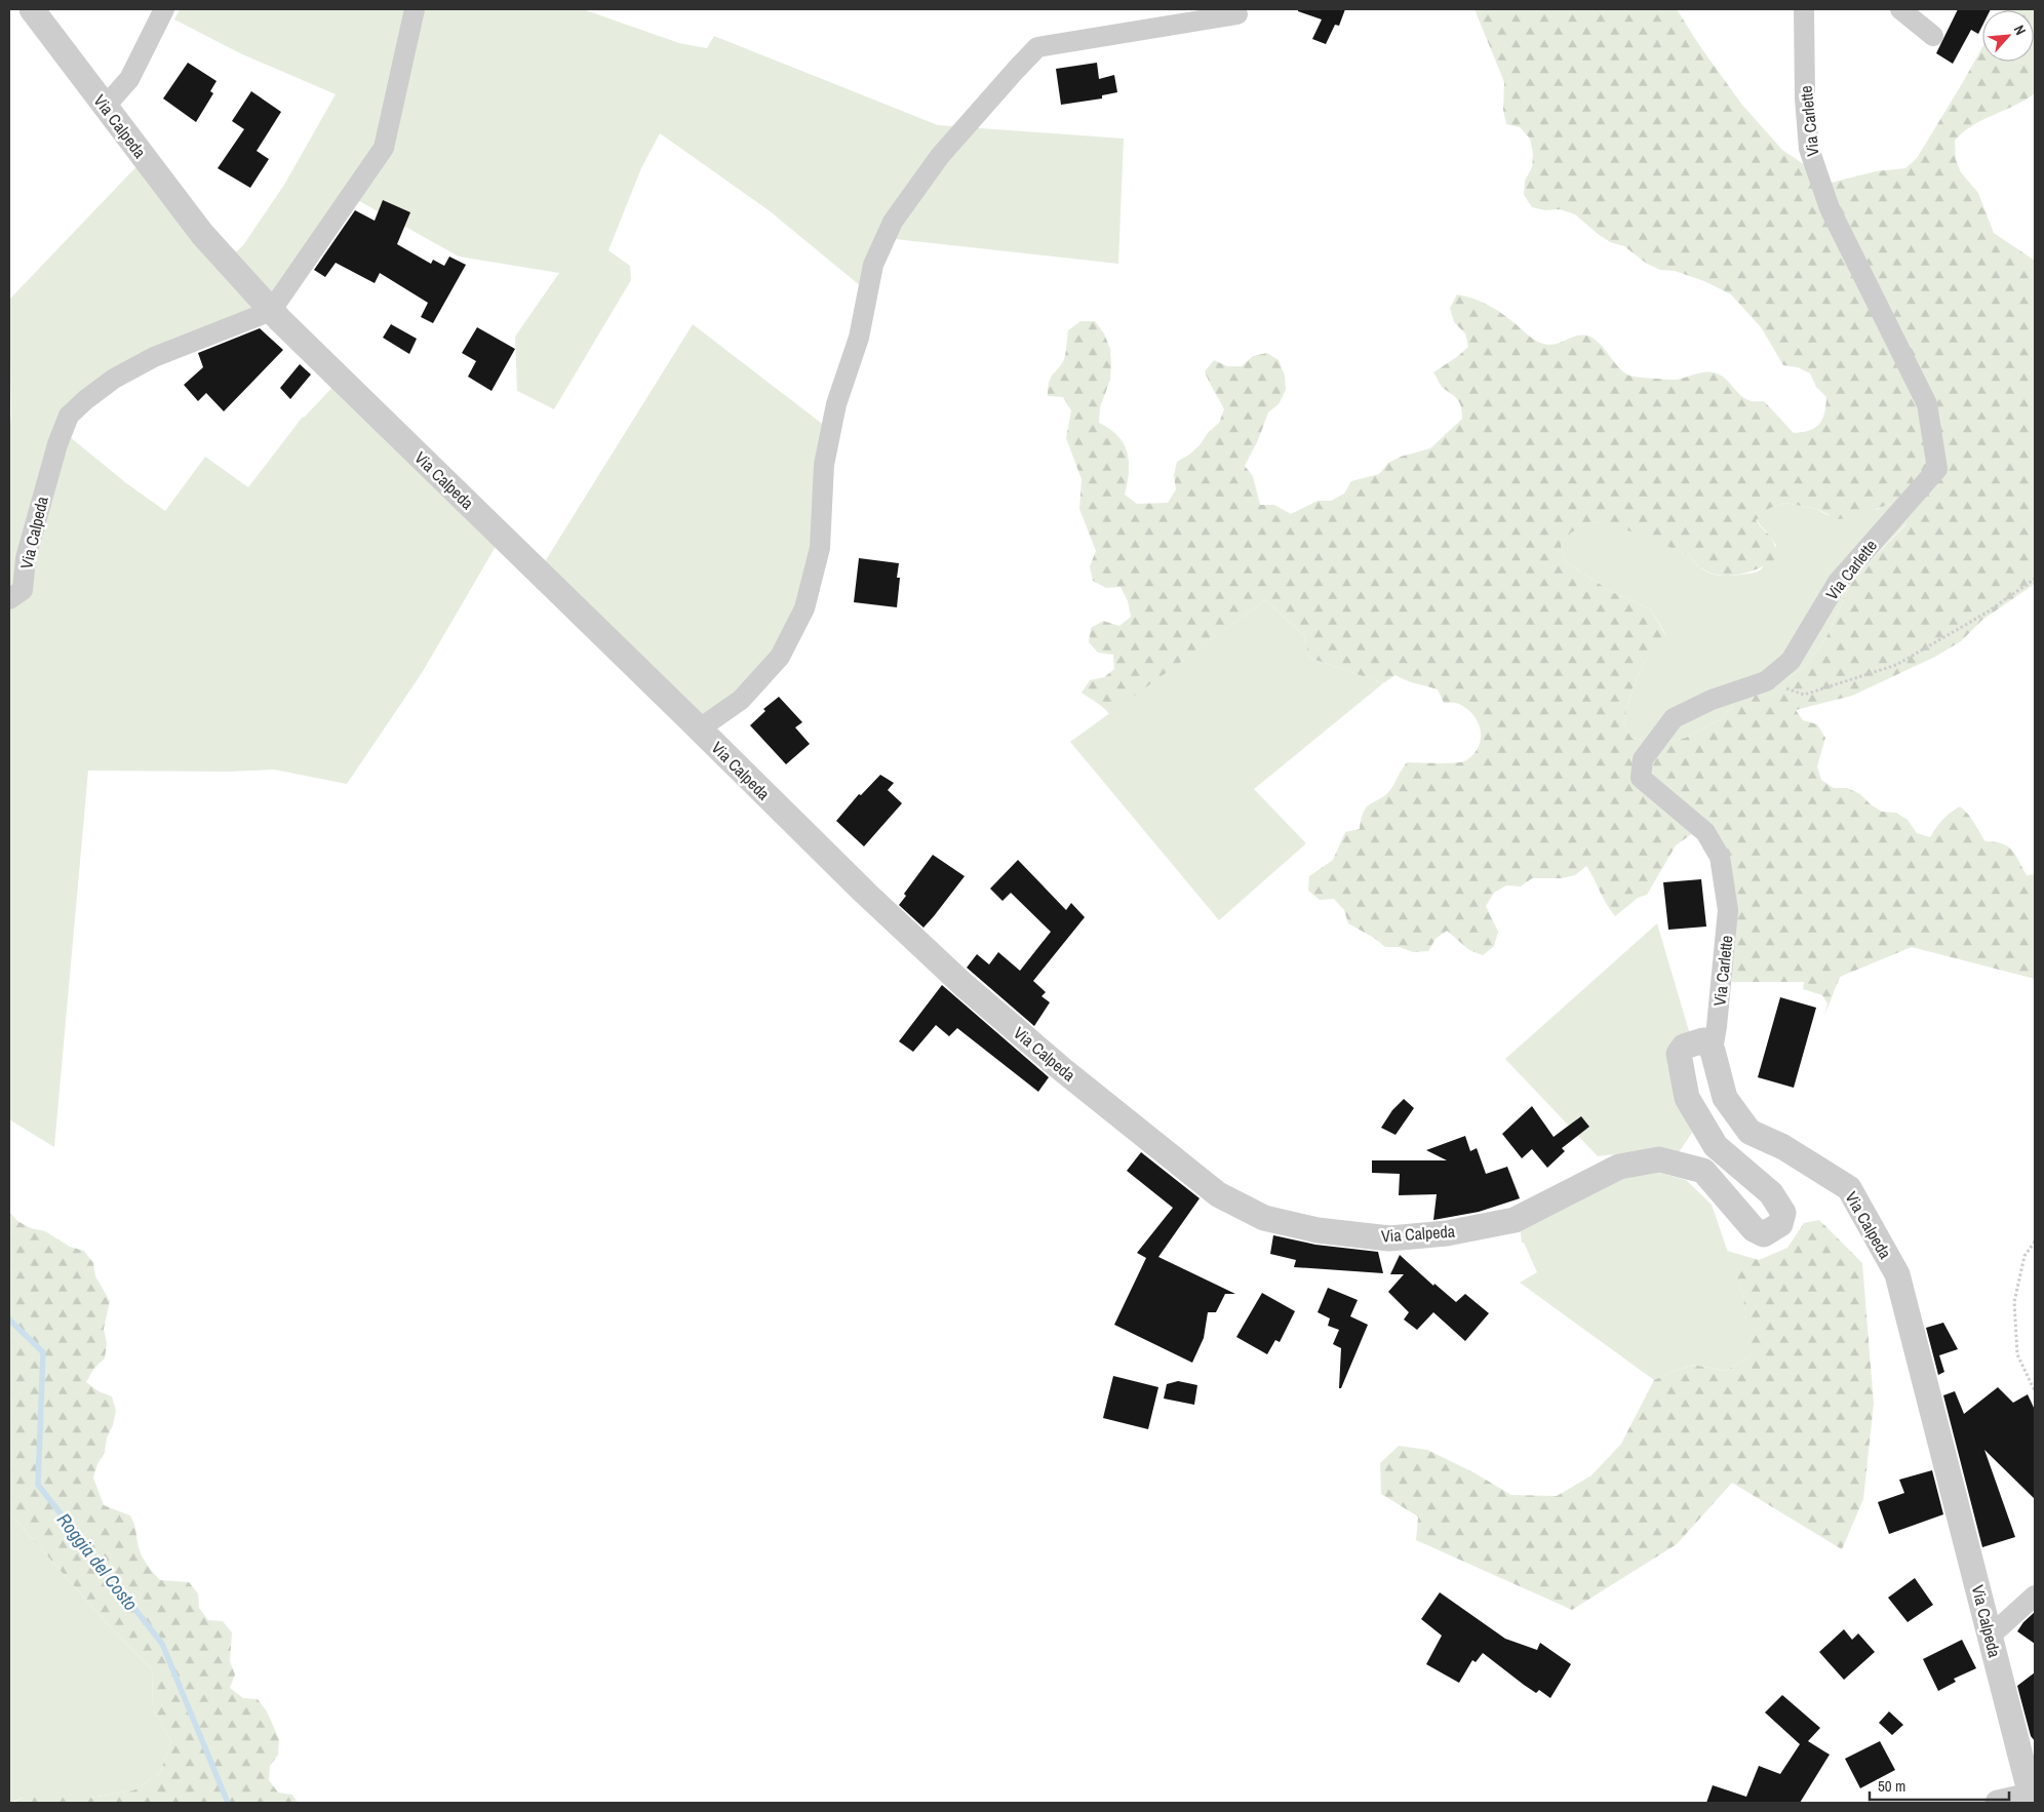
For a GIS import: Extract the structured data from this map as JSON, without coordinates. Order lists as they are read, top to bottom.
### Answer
{
  "streets": {
    "street": ["Via Carlette", "Via Calpeda"]
  },
  "crossings": [
    ["Via Carlette", "Via Calpeda"]
  ],
  "water": ["Roggia del Costo"],
  "scale_bar": "50 m",
  "north": "top right"
}
